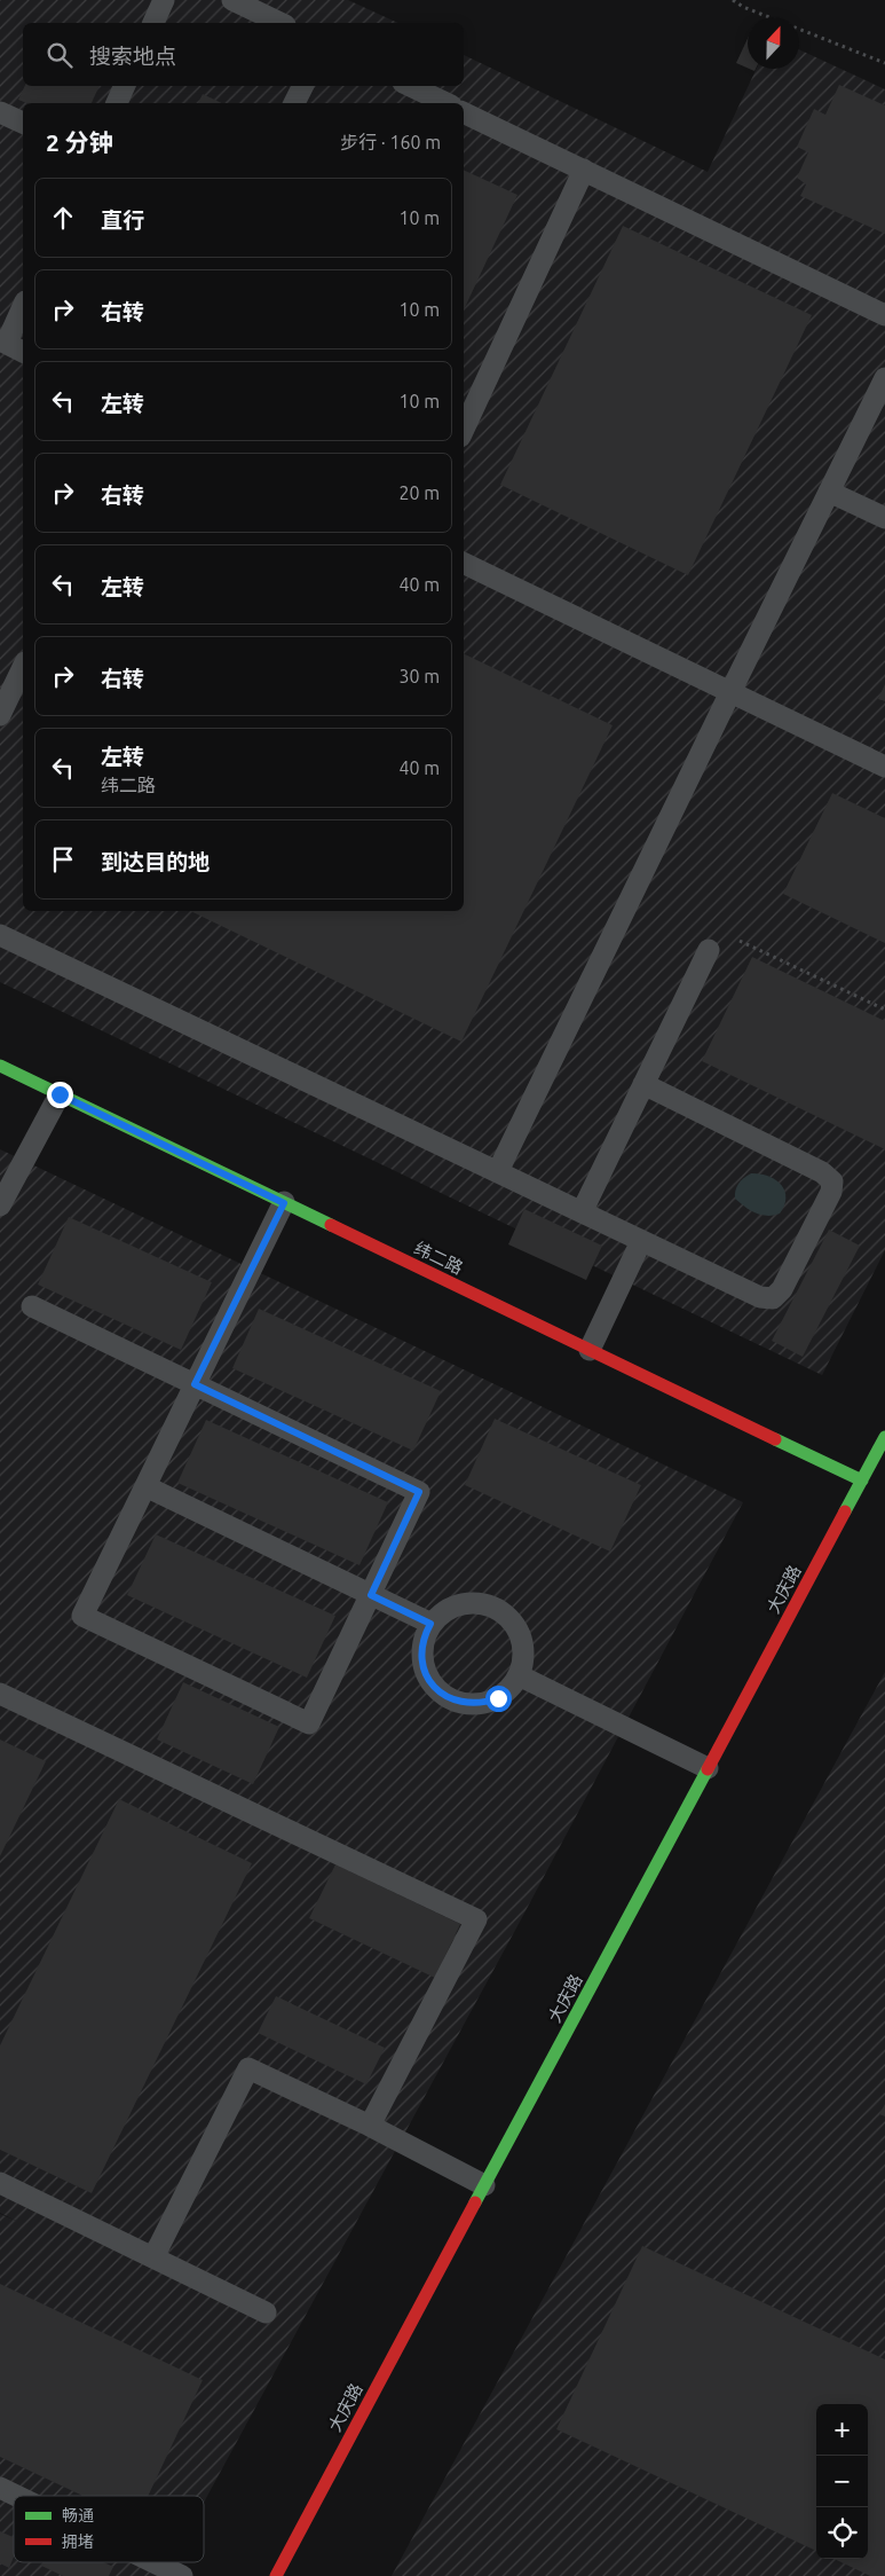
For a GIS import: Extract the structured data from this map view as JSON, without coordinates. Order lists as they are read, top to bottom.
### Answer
{
  "streets": {
    "street": ["纬二路", "大庆路"]
  },
  "crossings": [
    ["纬二路", "大庆路"]
  ],
  "legend": ["畅通", "拥堵"],
  "north": "top",
  "page": {
    "search": "搜索地点",
    "heading": ["2 分钟", "步行 · 160 m"],
    "list": [
      ["直行", "10 m"],
      ["右转", "10 m"],
      ["左转", "10 m"],
      ["右转", "20 m"],
      ["左转", "40 m"],
      ["右转", "30 m"],
      ["左转", "纬二路", "40 m"],
      "到达目的地"
    ],
    "map_buttons": ["+", "−"]
  }
}
